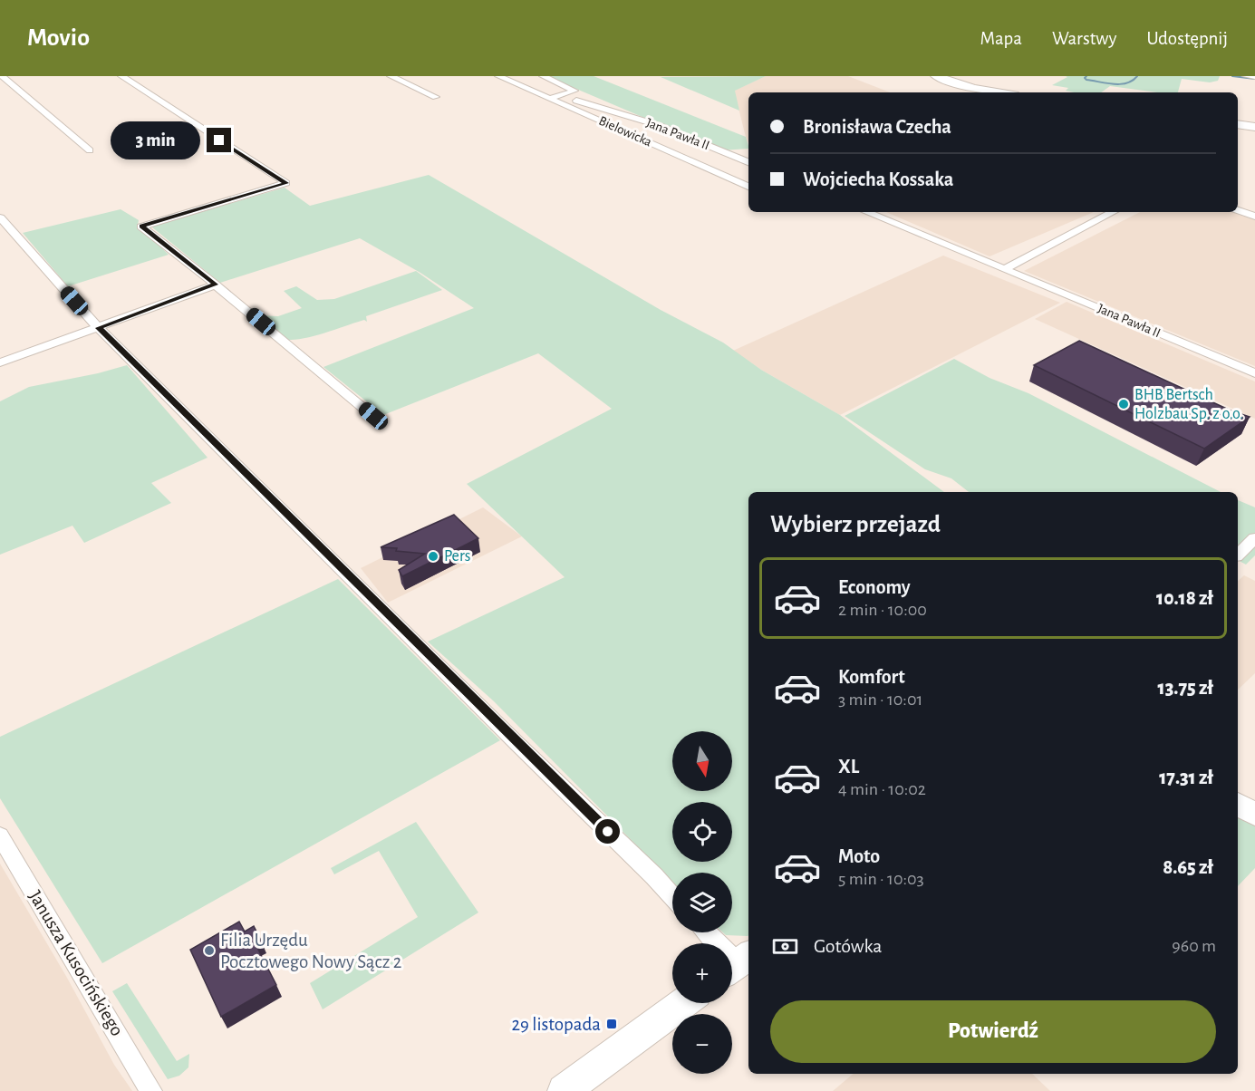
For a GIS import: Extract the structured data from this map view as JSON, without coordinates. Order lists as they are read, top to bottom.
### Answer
{
  "streets": {
    "street": ["Bielowicka", "Jana Pawła II", "Janusza Kusocińskiego"]
  },
  "places": {
    "other": ["BHB Bertsch Holzbau Sp. z o.o.", "Pers", "Filia Urzędu Pocztowego Nowy Sącz 2"],
    "transit": ["29 listopada"]
  },
  "north": "bottom",
  "page": {
    "header": "Movio",
    "nav": ["Mapa", "Warstwy", "Udostępnij"],
    "banner": ["Bronisława Czecha", "Wojciecha Kossaka"],
    "bubble": "3 min",
    "heading": "Wybierz przejazd",
    "list": [
      {
        "name": "Economy",
        "note": "2 min · 10:00",
        "value": "10.18 zł"
      },
      {
        "name": "Komfort",
        "note": "3 min · 10:01",
        "value": "13.75 zł"
      },
      {
        "name": "XL",
        "note": "4 min · 10:02",
        "value": "17.31 zł"
      },
      {
        "name": "Moto",
        "note": "5 min · 10:03",
        "value": "8.65 zł"
      }
    ],
    "map_buttons": ["+", "−"],
    "pay": ["Gotówka", "960 m"],
    "buttons": "Potwierdź"
  }
}
